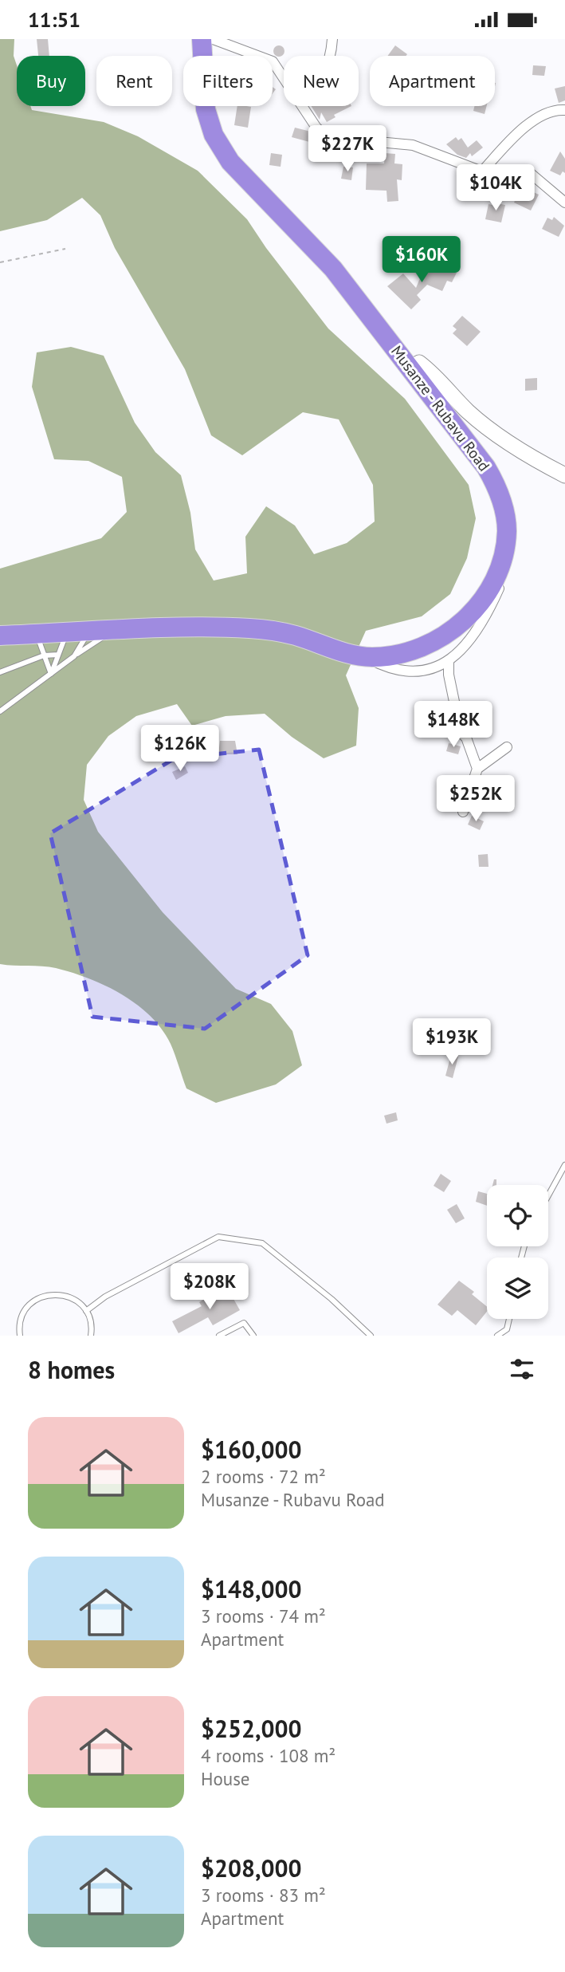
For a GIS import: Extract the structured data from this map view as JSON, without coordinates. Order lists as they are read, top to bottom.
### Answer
{
  "streets": {
    "highway": ["Musanze - Rubavu Road"]
  },
  "page": {
    "status": "11:51",
    "chip": [
      "Buy",
      "Rent",
      "Filters",
      "New",
      "Apartment"
    ],
    "price": [
      "$227K",
      "$104K",
      "$160K",
      "$148K",
      "$126K",
      "$252K",
      "$193K",
      "$208K"
    ],
    "heading": "8 homes",
    "list": [
      {
        "name": "$160,000",
        "note": "2 rooms · 72 m² · Musanze - Rubavu Road"
      },
      {
        "name": "$148,000",
        "note": "3 rooms · 74 m² · Apartment"
      },
      {
        "name": "$252,000",
        "note": "4 rooms · 108 m² · House"
      },
      {
        "name": "$208,000",
        "note": "3 rooms · 83 m² · Apartment"
      }
    ]
  }
}
